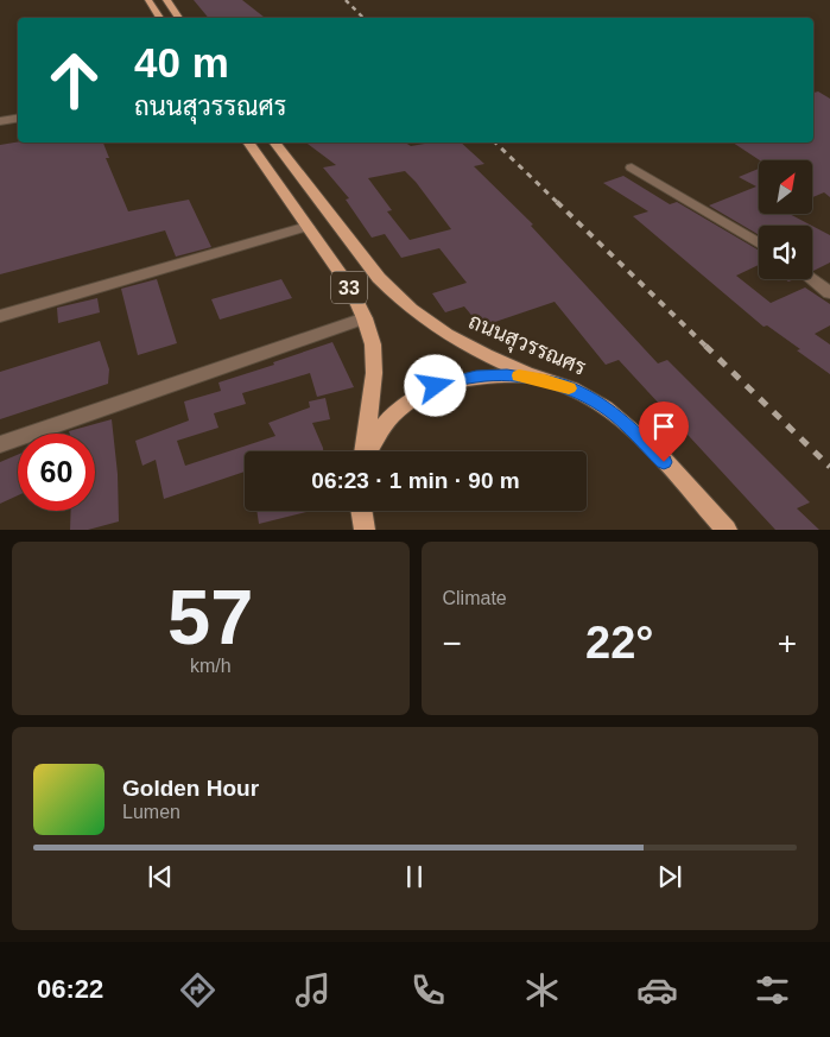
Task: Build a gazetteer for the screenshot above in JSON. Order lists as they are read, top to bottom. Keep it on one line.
{"streets":{"main road":["33","ถนนสุวรรณศร"]},"north":"top right","page":{"turn":["40 m","ถนนสุวรรณศร"],"limit":"60","trip":"06:23 · 1 min · 90 m","tile":[["57","km/h"],"Climate"],"heat":["−","22°","+"],"song":["Golden Hour","Lumen"],"tabs":"06:22"}}
